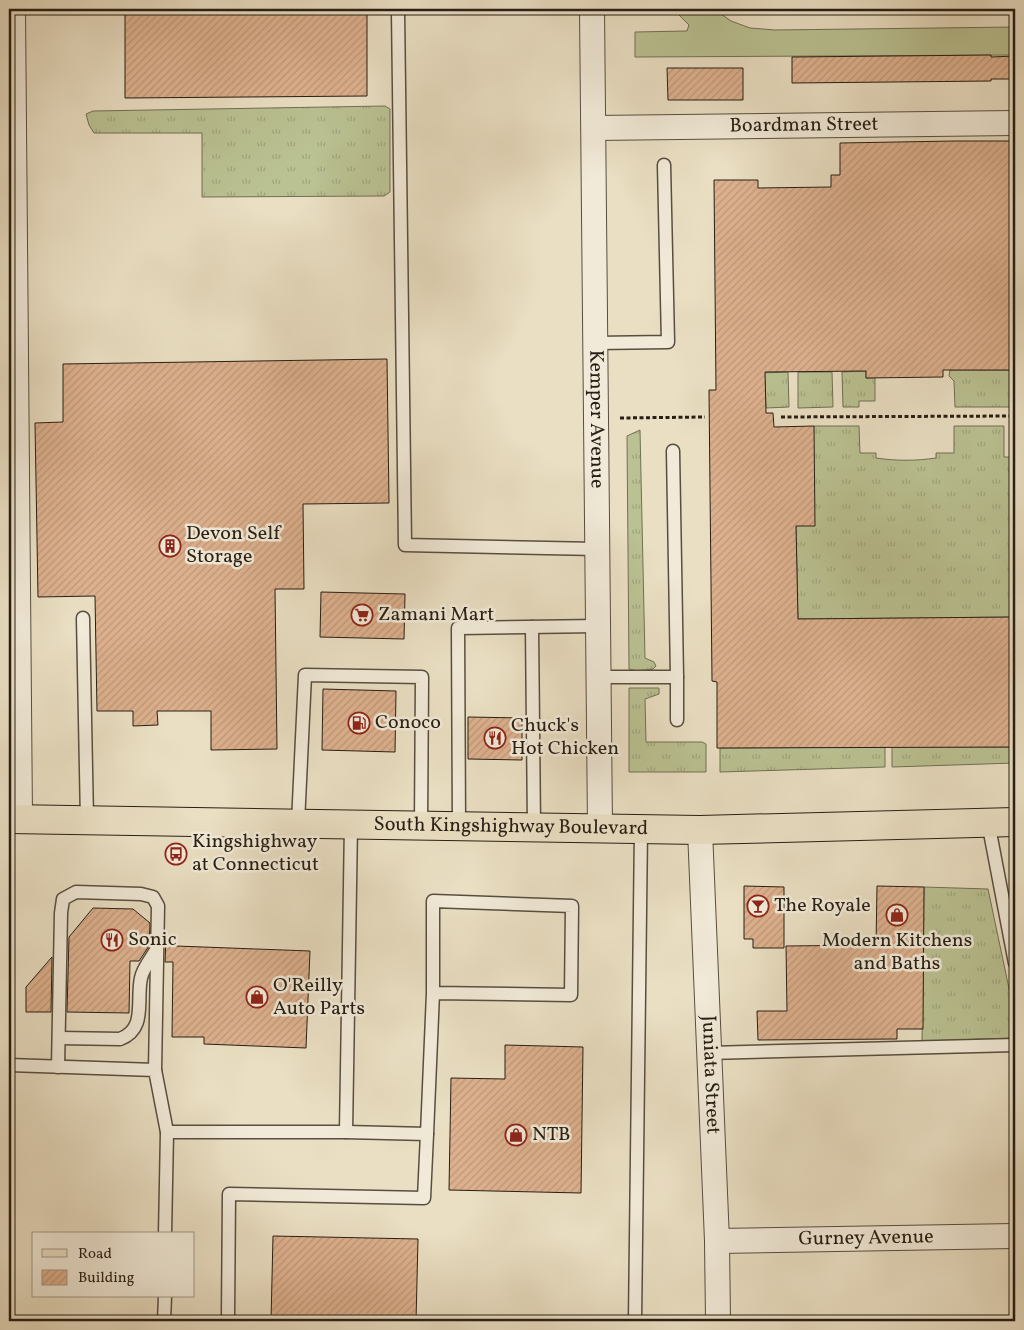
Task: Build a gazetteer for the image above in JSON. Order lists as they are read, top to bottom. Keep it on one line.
{"streets":{"main road":["South Kingshighway Boulevard"],"street":["Boardman Street","Kemper Avenue","Juniata Street","Gurney Avenue"]},"crossings":[["Boardman Street","Kemper Avenue"],["Kemper Avenue","South Kingshighway Boulevard"],["South Kingshighway Boulevard","Juniata Street"],["Juniata Street","Gurney Avenue"]],"places":{"building":["Devon Self Storage"],"supermarket":["Zamani Mart"],"fuel station":["Conoco"],"restaurant":["Chuck's Hot Chicken","Sonic"],"bus stop":["Kingshighway at Connecticut"],"bar":["The Royale"],"shop":["Modern Kitchens and Baths","O'Reilly Auto Parts","NTB"]},"legend":["Road","Building"]}
